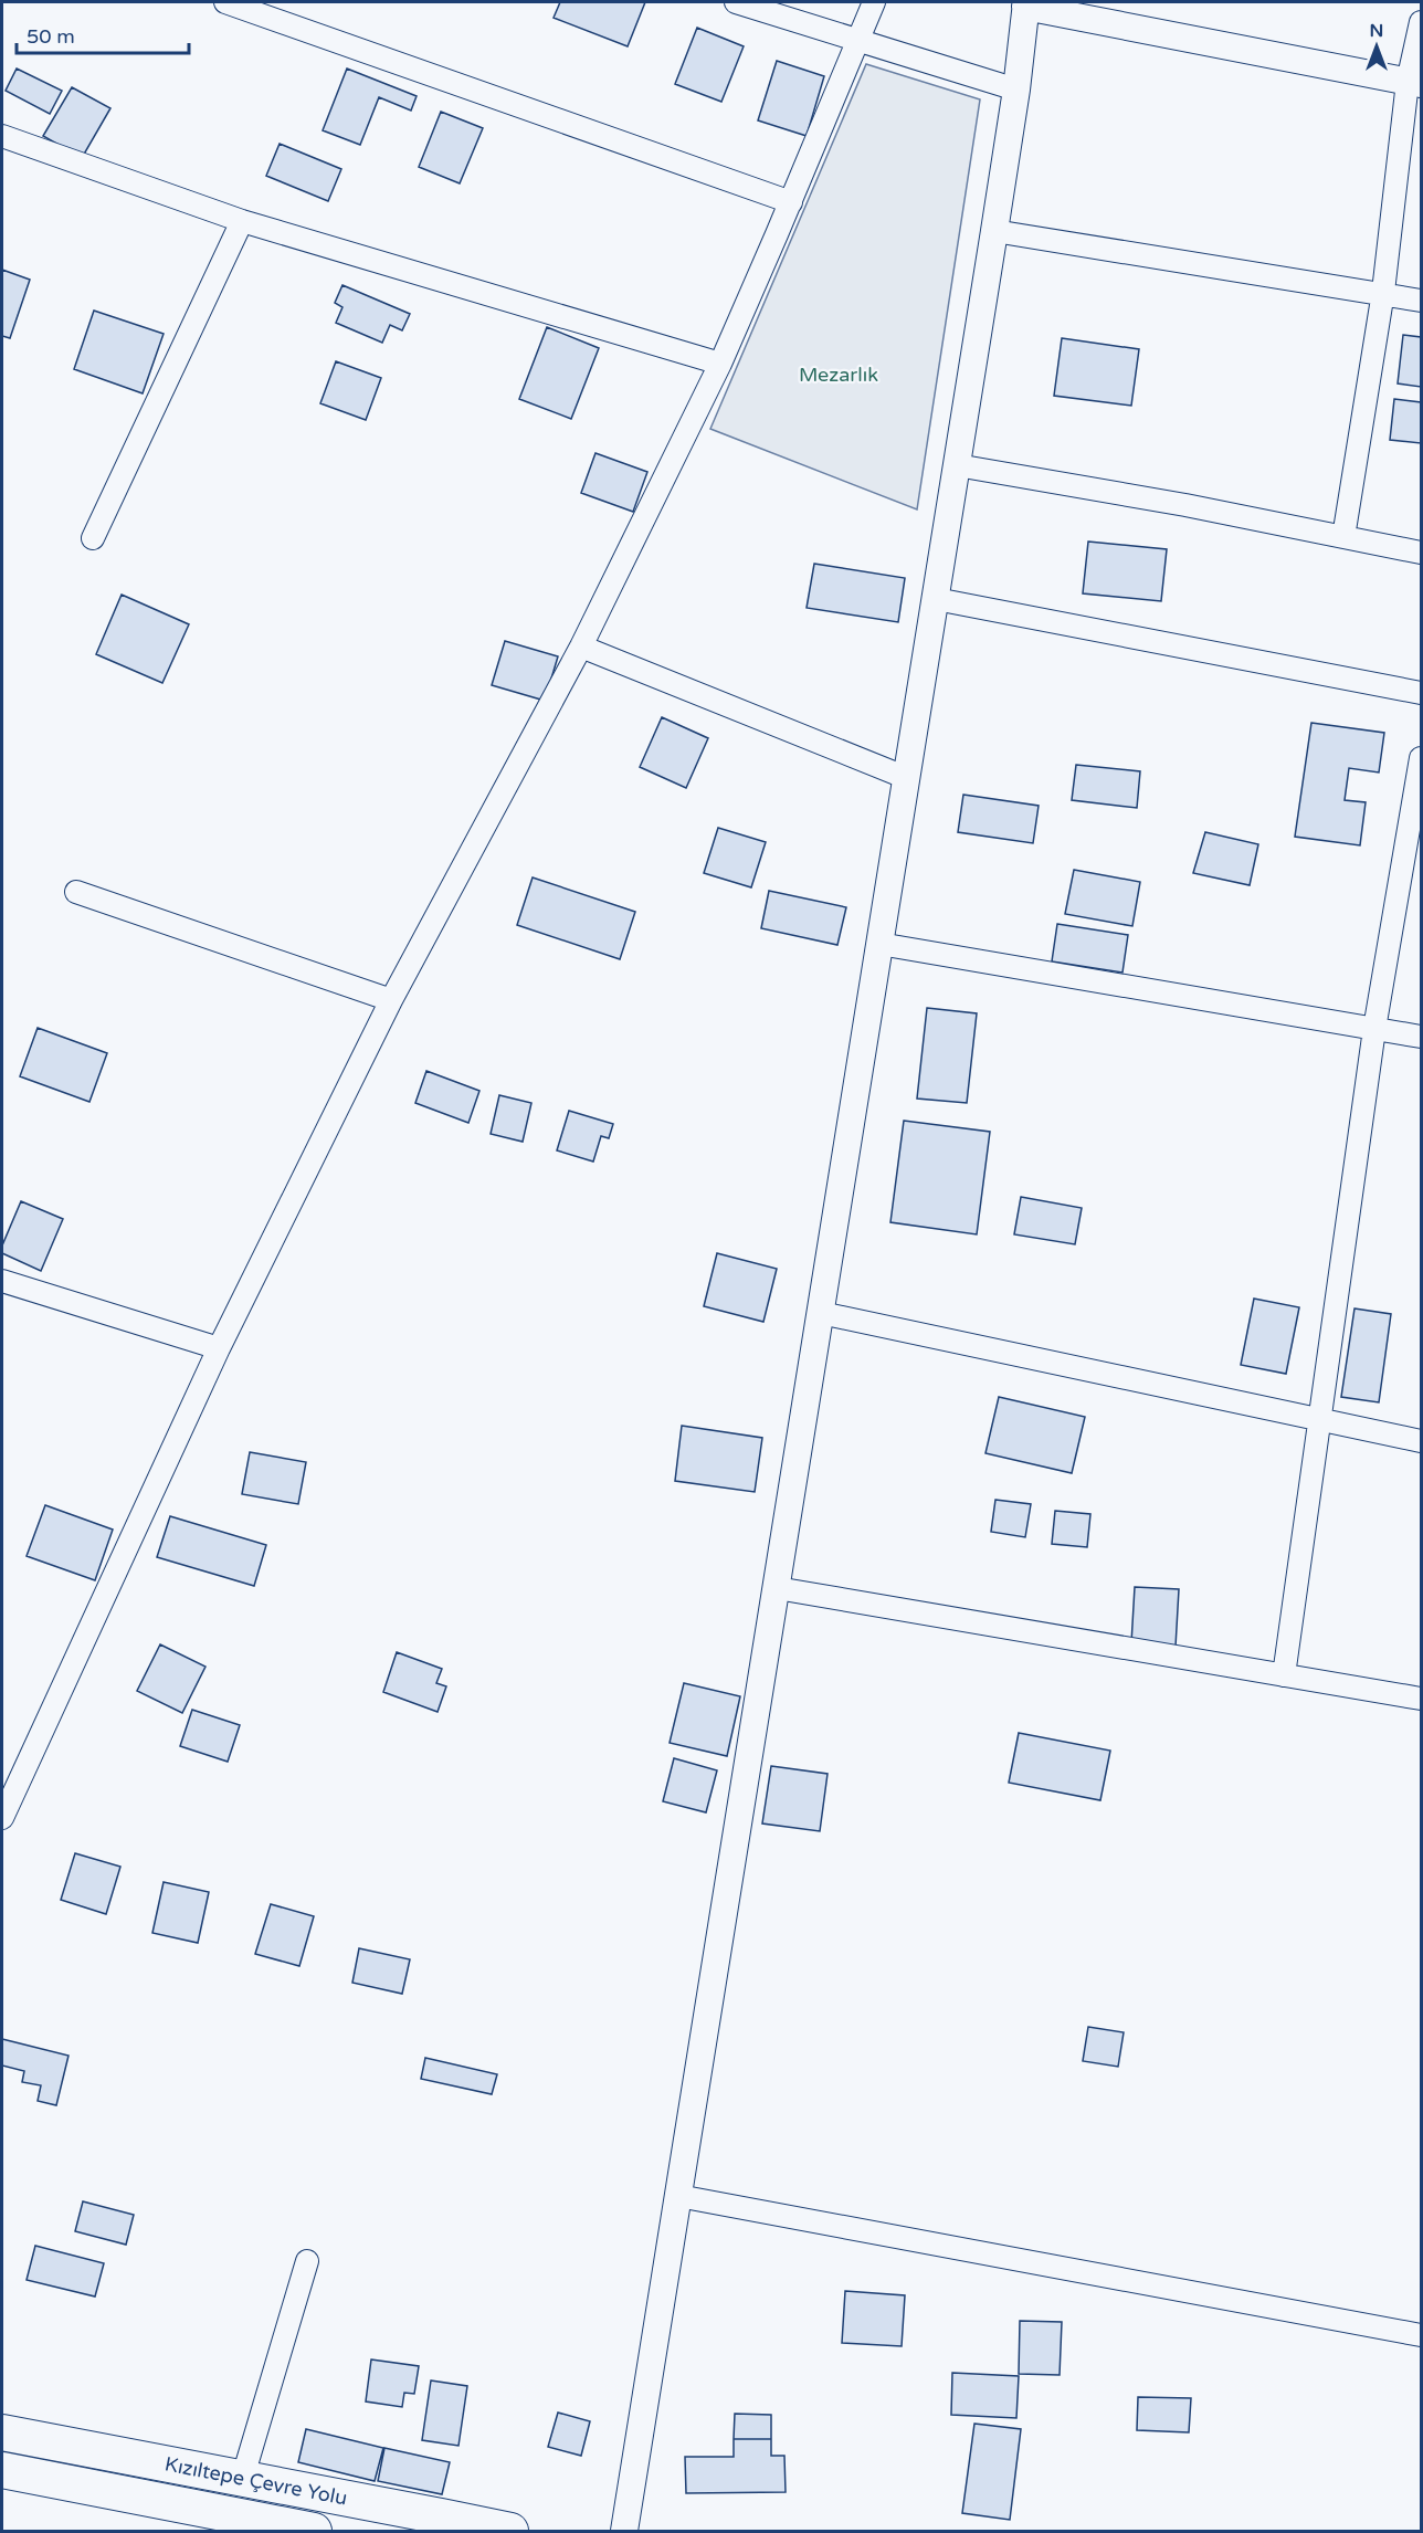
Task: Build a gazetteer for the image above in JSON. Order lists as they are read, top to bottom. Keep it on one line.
{"streets":{"highway":["Kızıltepe Çevre Yolu"]},"parks":["Mezarlık"],"scale_bar":"50 m","north":"top"}
